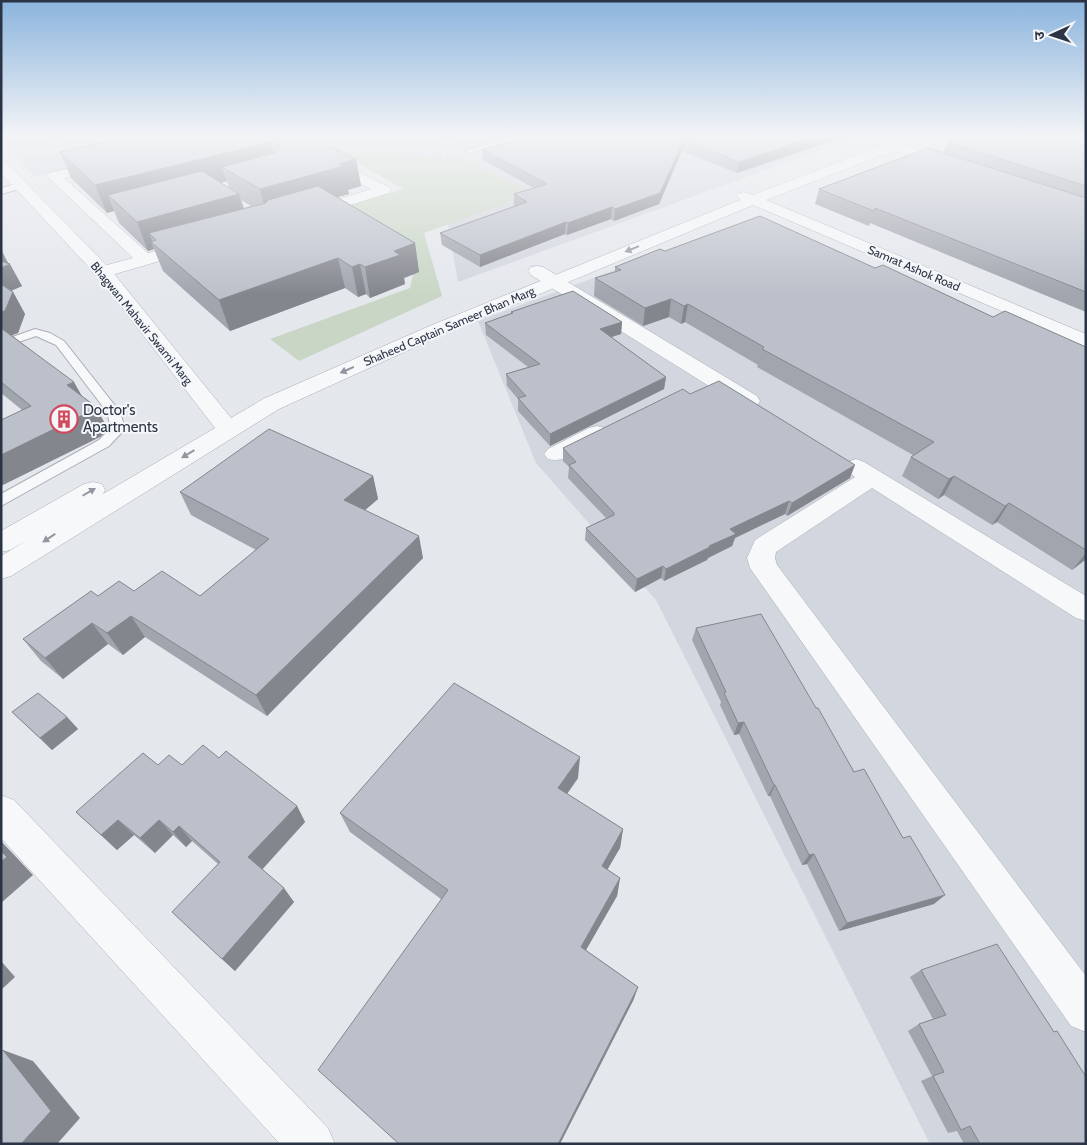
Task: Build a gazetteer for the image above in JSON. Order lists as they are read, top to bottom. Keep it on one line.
{"streets":{"street":["Samrat Ashok Road","Bhagwan Mahavir Swami Marg","Shaheed Captain Sameer Bhan Marg"]},"crossings":[["Samrat Ashok Road","Shaheed Captain Sameer Bhan Marg"],["Bhagwan Mahavir Swami Marg","Shaheed Captain Sameer Bhan Marg"]],"places":{"building":["Doctor's Apartments"]},"north":"left"}
